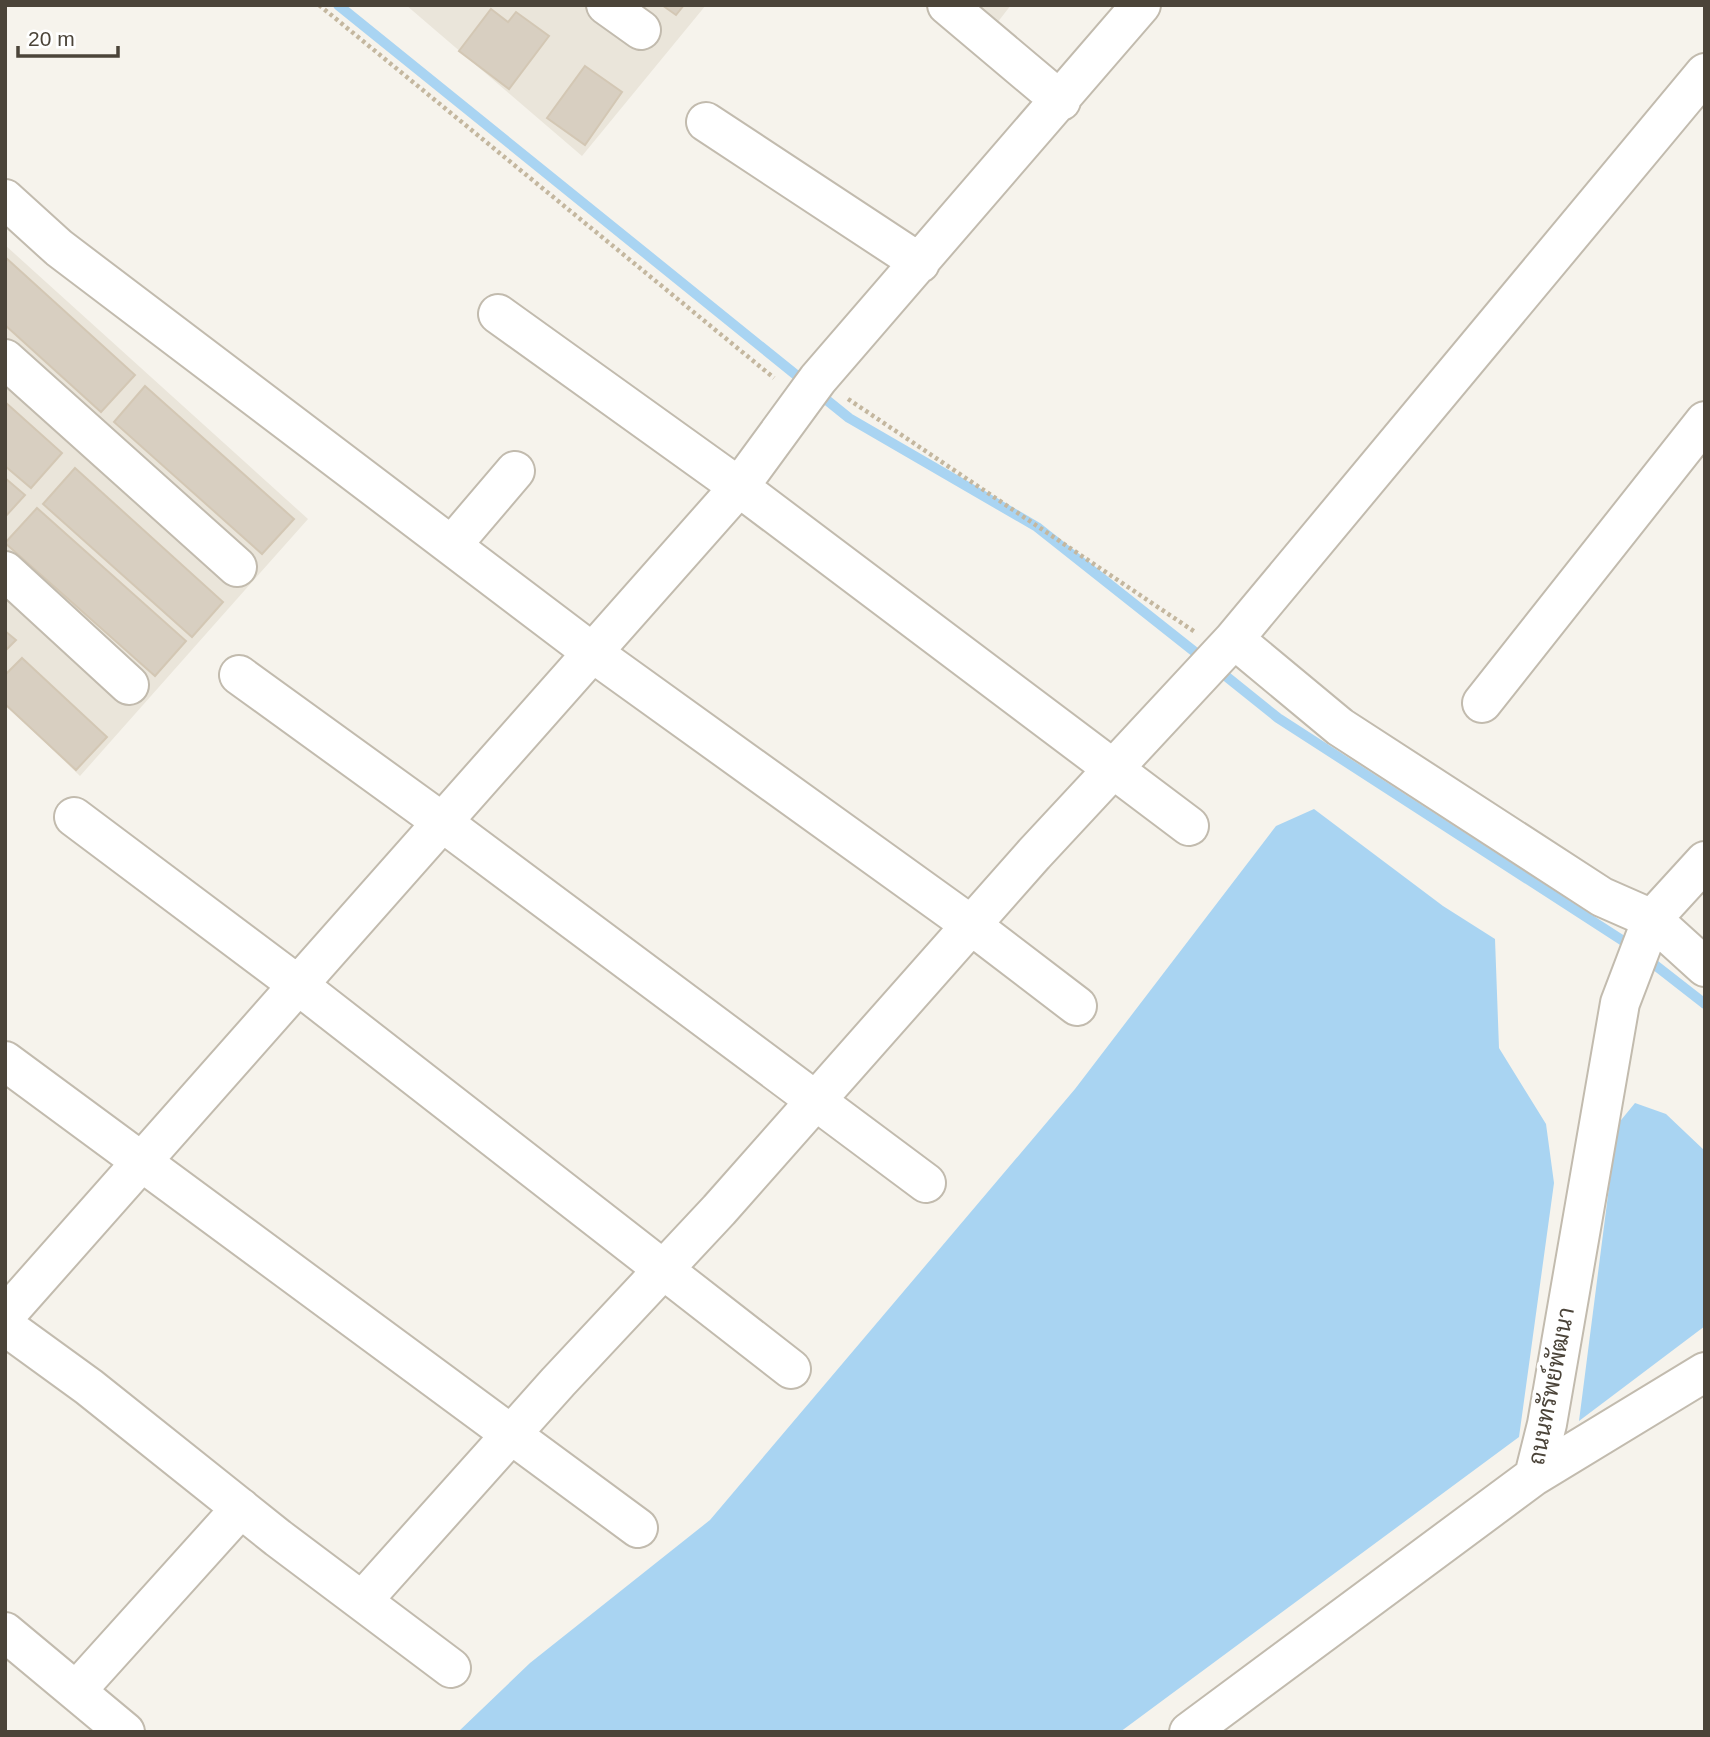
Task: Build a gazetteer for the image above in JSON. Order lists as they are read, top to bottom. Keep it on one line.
{"streets":{"street":["ถนนทรัพย์พัฒนา"]},"scale_bar":"20 m"}
